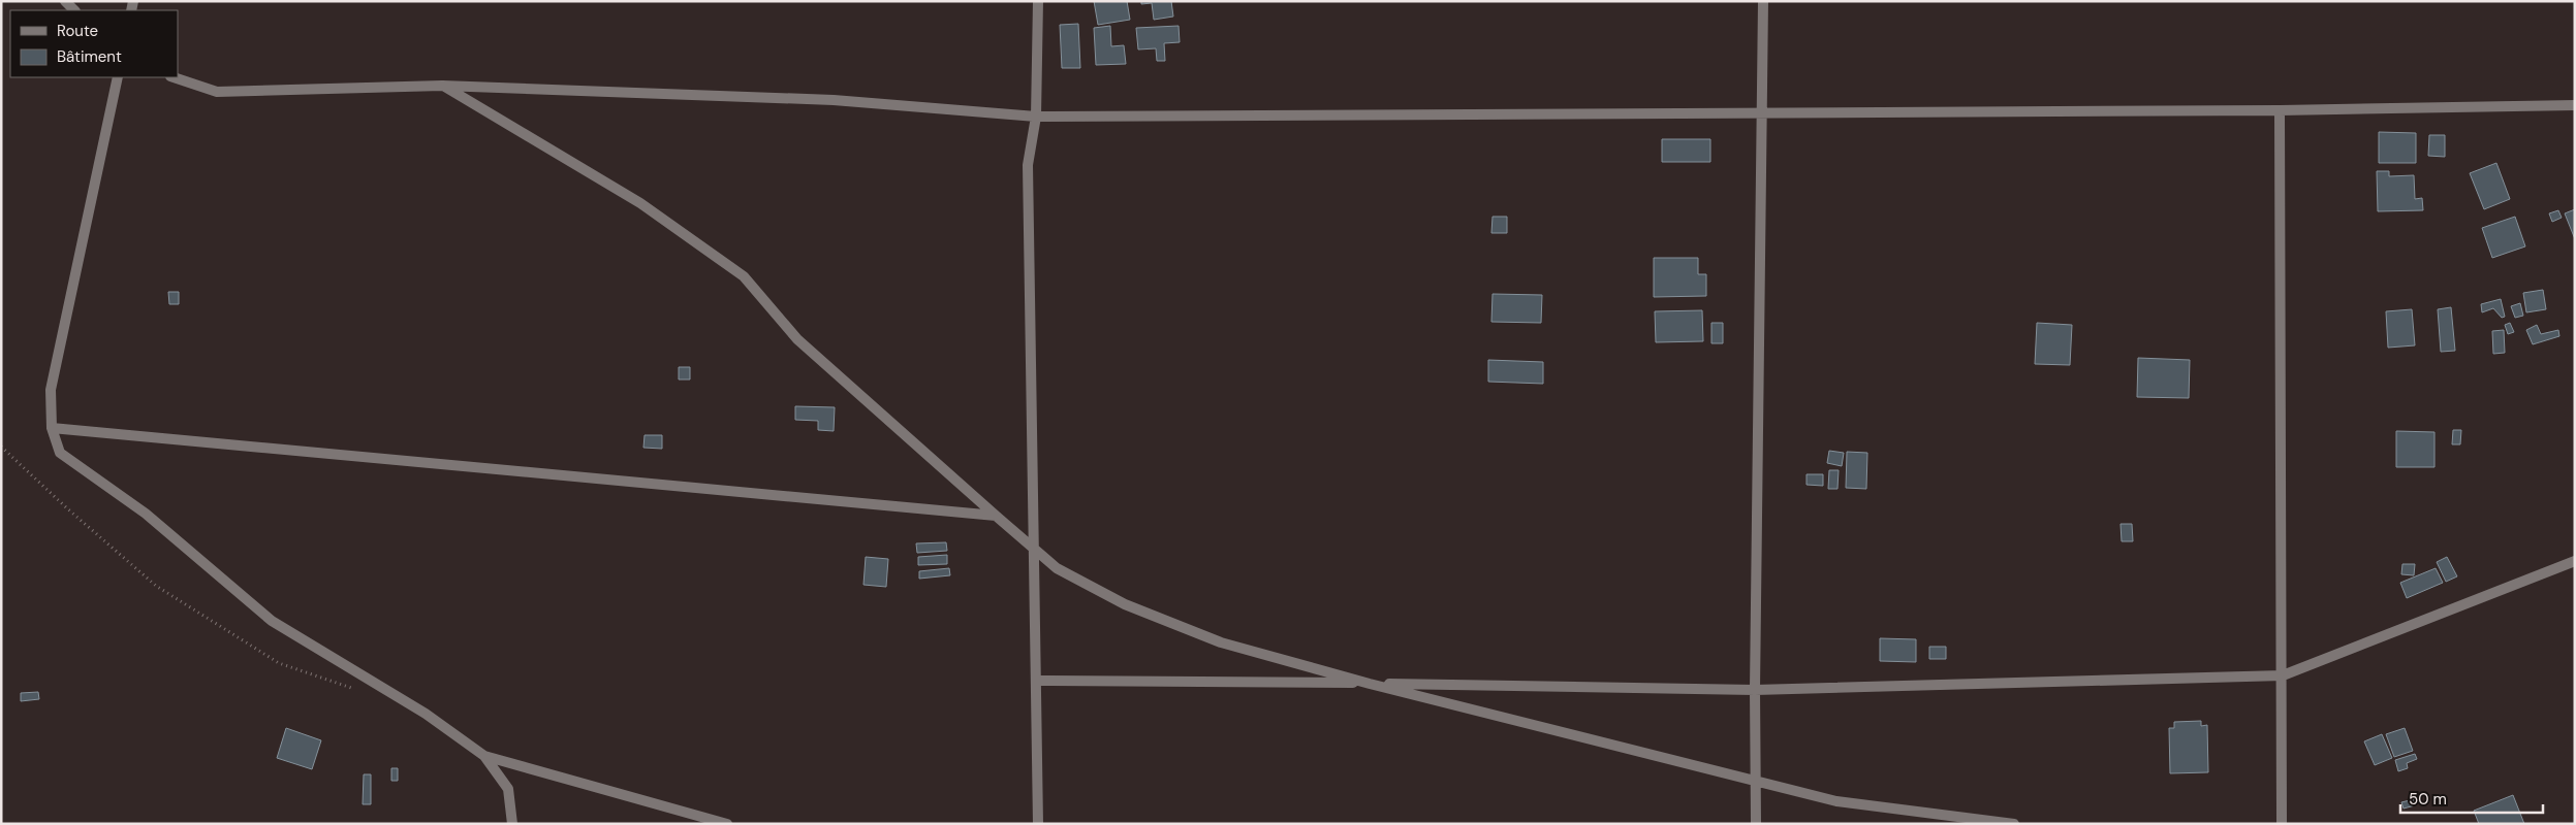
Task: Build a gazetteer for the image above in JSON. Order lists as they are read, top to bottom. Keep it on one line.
{"legend":["Route","Bâtiment"],"scale_bar":"50 m"}
